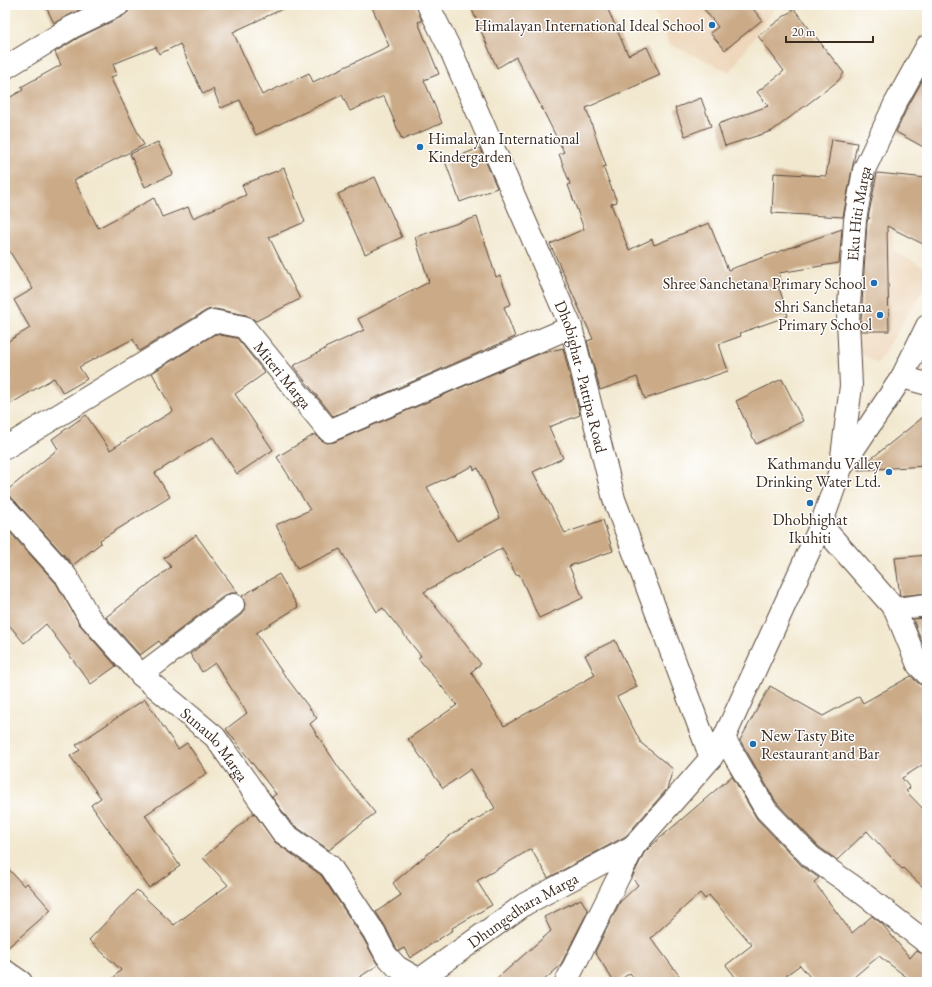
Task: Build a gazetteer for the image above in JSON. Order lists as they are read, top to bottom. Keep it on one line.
{"streets":{"street":["Eku Hiti Marga","Miteri Marga","Dhobighat - Pattipa Road","Sunaulo Marga","Dhungedhara Marga"]},"crossings":[["Miteri Marga","Dhobighat - Pattipa Road"],["Sunaulo Marga","Dhungedhara Marga"]],"places":["Himalayan International Ideal School","Himalayan International Kindergarden","Shree Sanchetana Primary School","Shri Sanchetana Primary School","Kathmandu Valley Drinking Water Ltd.","Dhobhighat Ikuhiti","New Tasty Bite Restaurant and Bar"],"scale_bar":"20 m"}
